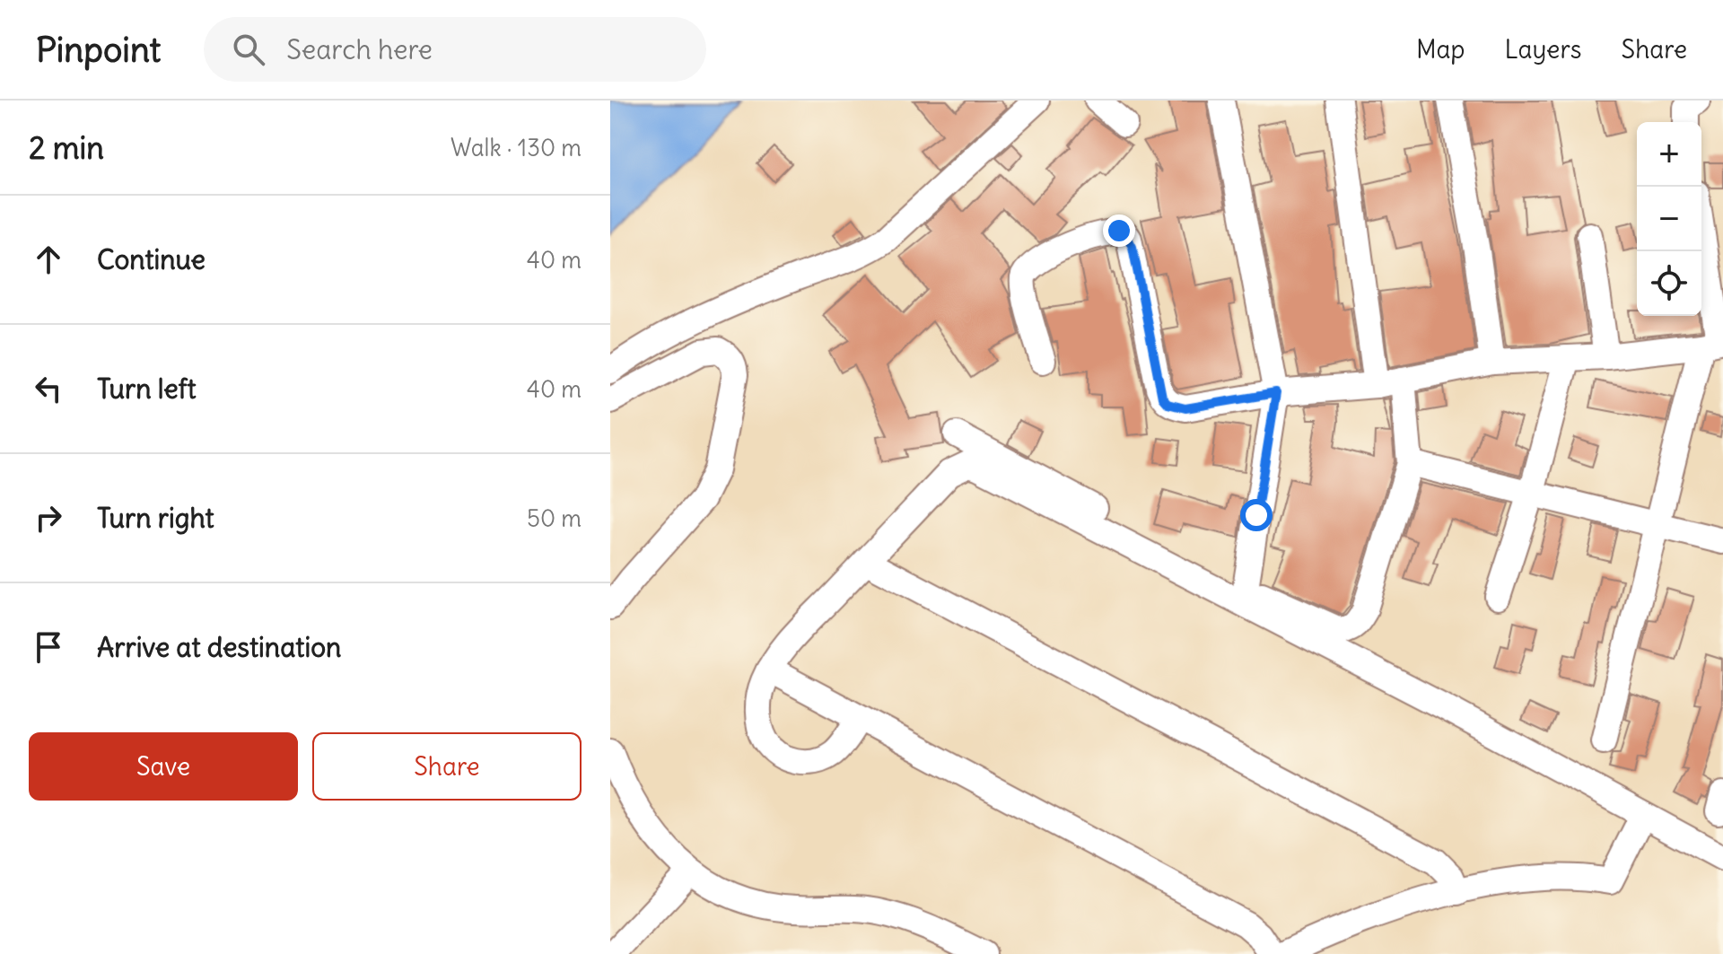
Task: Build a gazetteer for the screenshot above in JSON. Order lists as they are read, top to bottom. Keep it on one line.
{"page":{"header":"Pinpoint","search":"Search here","nav":["Map","Layers","Share"],"heading":["2 min","Walk · 130 m"],"map_buttons":["+","−"],"list":[["Continue","40 m"],["Turn left","40 m"],["Turn right","50 m"],"Arrive at destination"],"buttons":["Save","Share"]}}
